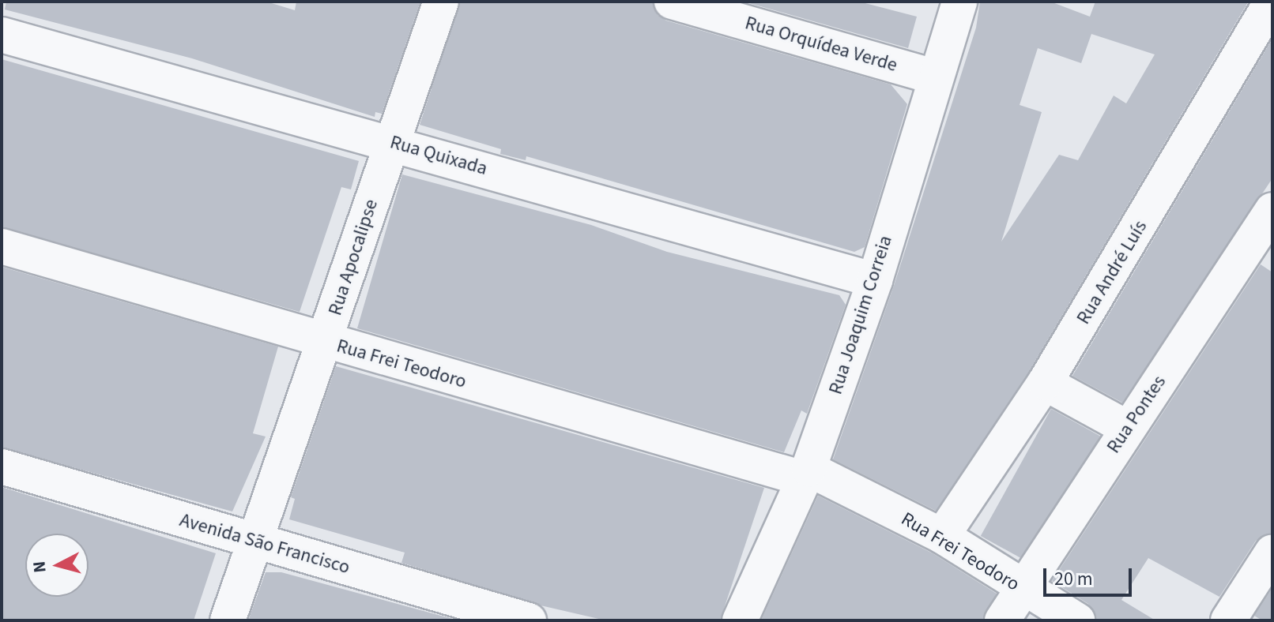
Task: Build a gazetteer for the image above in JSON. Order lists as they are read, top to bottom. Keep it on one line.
{"streets":{"street":["Rua Orquídea Verde","Rua Quixada","Rua Apocalipse","Rua André Luís","Rua Joaquim Correia","Rua Frei Teodoro","Rua Pontes","Avenida São Francisco"]},"crossings":[["Rua Orquídea Verde","Rua Joaquim Correia"],["Rua Quixada","Rua Apocalipse"],["Rua Quixada","Rua Joaquim Correia"],["Rua Apocalipse","Rua Frei Teodoro"],["Rua Apocalipse","Avenida São Francisco"],["Rua André Luís","Rua Frei Teodoro"],["Rua Joaquim Correia","Rua Frei Teodoro"],["Rua Frei Teodoro","Rua Pontes"]],"scale_bar":"20 m","north":"left"}
